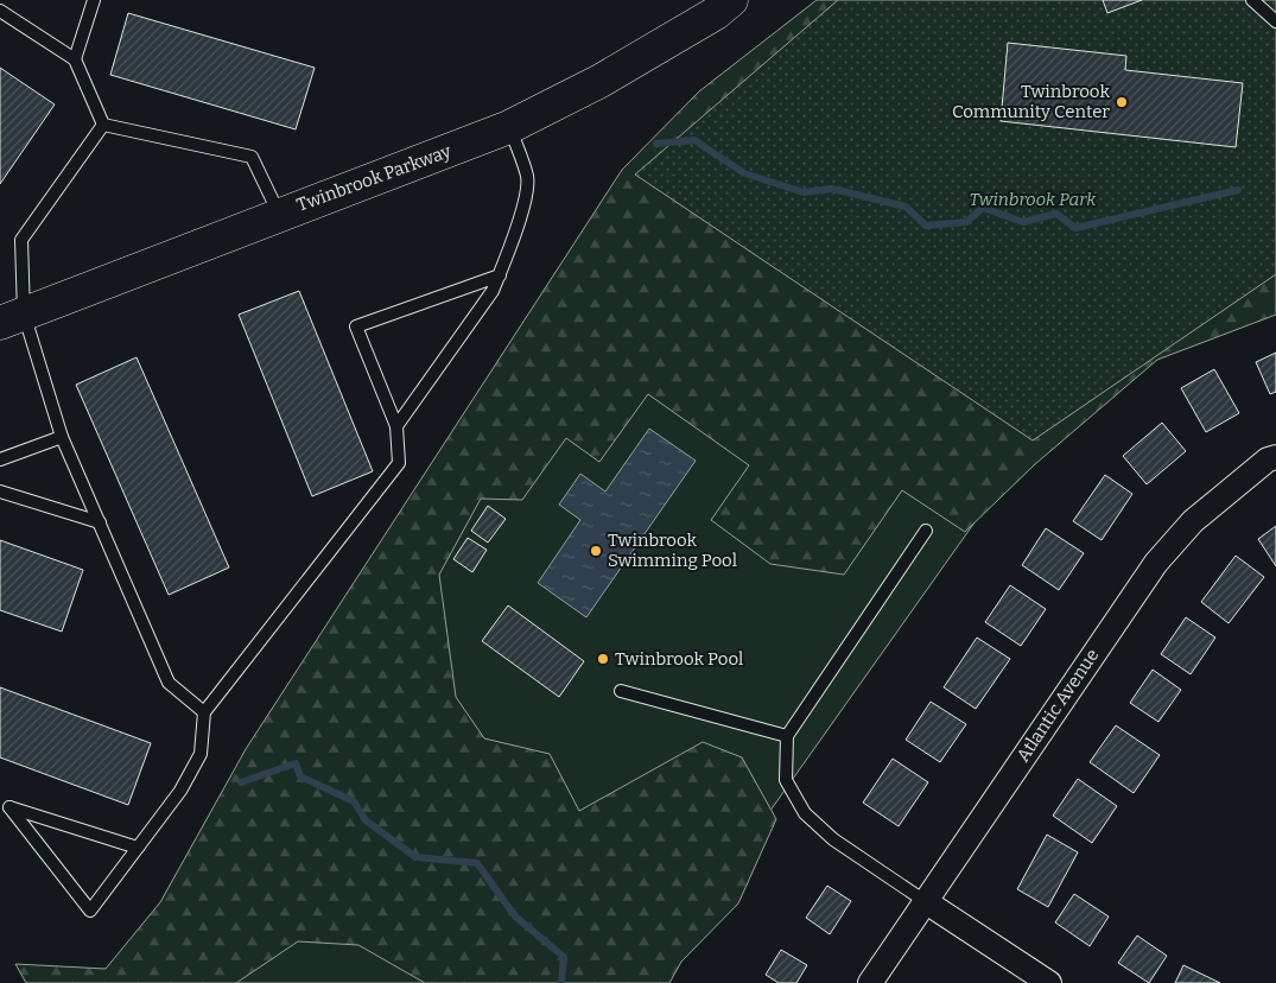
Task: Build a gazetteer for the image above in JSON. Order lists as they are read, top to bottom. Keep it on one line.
{"streets":{"main road":["Twinbrook Parkway"],"street":["Atlantic Avenue"]},"parks":["Twinbrook Park"],"places":["Twinbrook Community Center","Twinbrook Swimming Pool","Twinbrook Pool"]}
